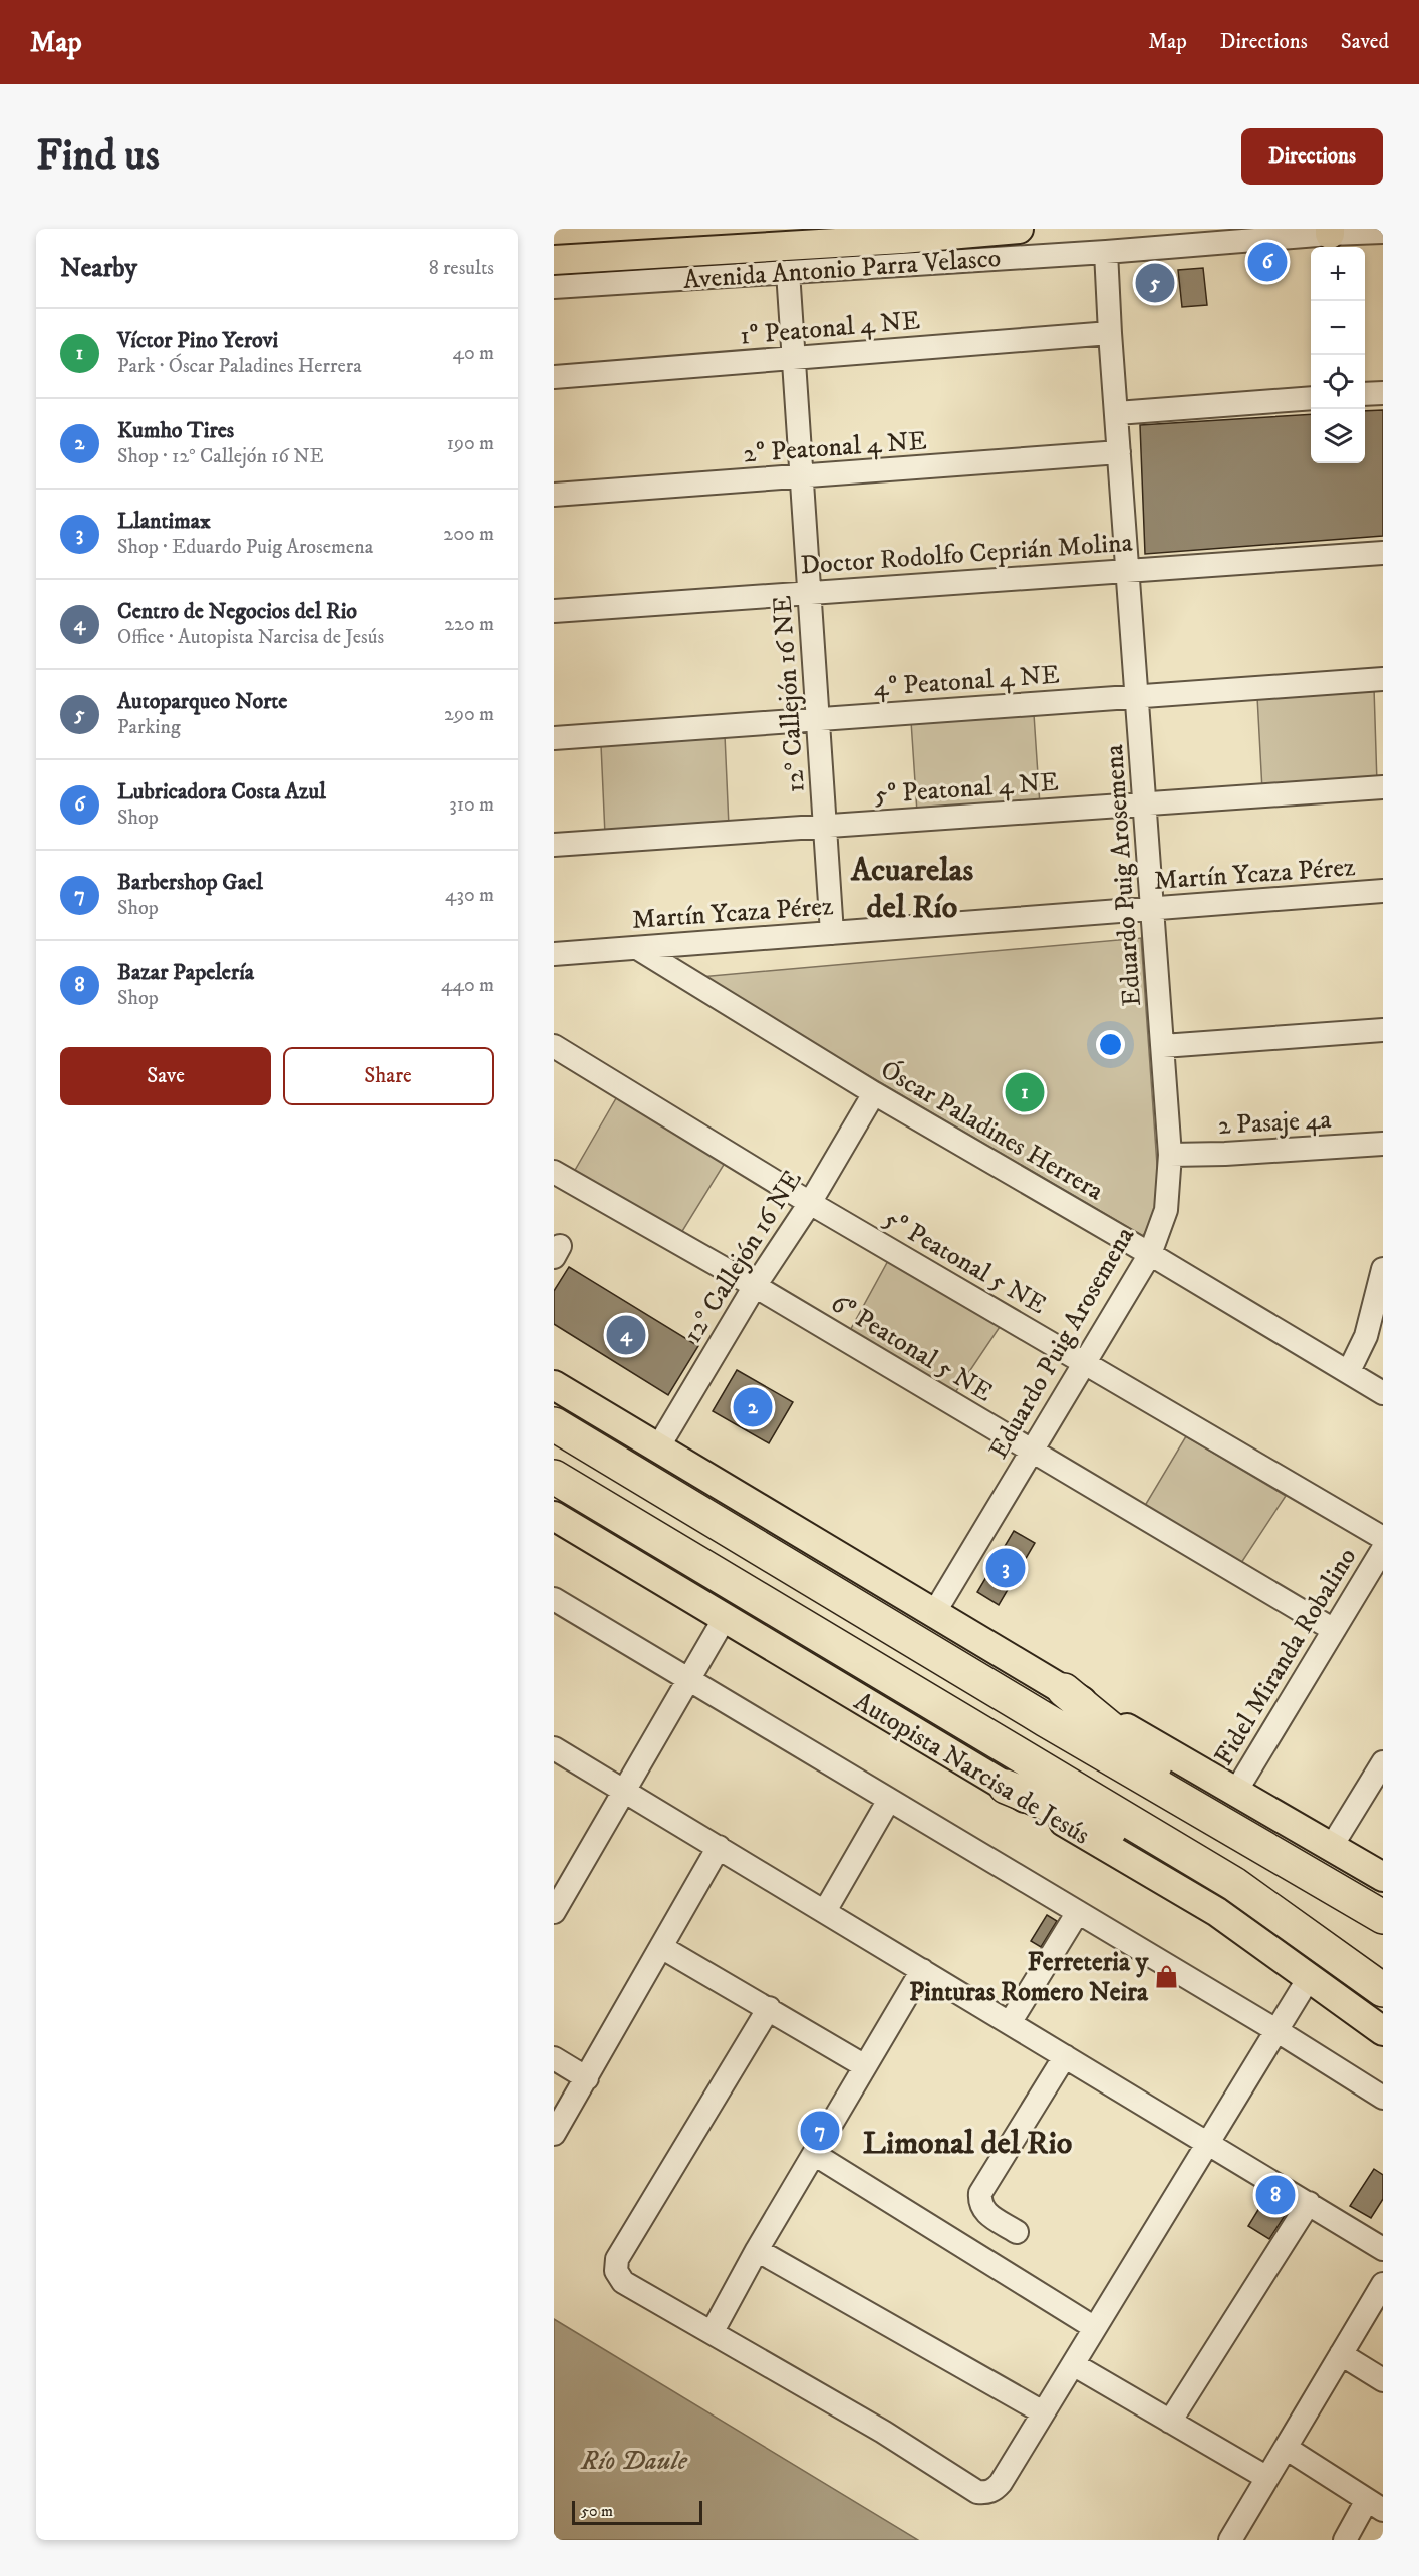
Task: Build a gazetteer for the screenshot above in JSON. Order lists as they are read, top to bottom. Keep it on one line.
{"streets":{"highway":["Autopista Narcisa de Jesús"],"main road":["Avenida Antonio Parra Velasco"],"street":["1º Peatonal 4 NE","2º Peatonal 4 NE","Doctor Rodolfo Ceprián Molina","4º Peatonal 4 NE","12° Callejón 16 NE","5º Peatonal 4 NE","Martín Ycaza Pérez","Eduardo Puig Arosemena","2 Pasaje 4a","Óscar Paladines Herrera","5º Peatonal 5 NE","6º Peatonal 5 NE","Fidel Miranda Robalino"]},"crossings":[["Avenida Antonio Parra Velasco","12° Callejón 16 NE"],["Avenida Antonio Parra Velasco","Eduardo Puig Arosemena"],["1º Peatonal 4 NE","12° Callejón 16 NE"],["1º Peatonal 4 NE","Eduardo Puig Arosemena"],["2º Peatonal 4 NE","12° Callejón 16 NE"],["2º Peatonal 4 NE","Eduardo Puig Arosemena"],["Doctor Rodolfo Ceprián Molina","12° Callejón 16 NE"],["Doctor Rodolfo Ceprián Molina","Eduardo Puig Arosemena"],["4º Peatonal 4 NE","12° Callejón 16 NE"],["4º Peatonal 4 NE","Eduardo Puig Arosemena"],["12° Callejón 16 NE","5º Peatonal 4 NE"],["12° Callejón 16 NE","Martín Ycaza Pérez"],["12° Callejón 16 NE","Óscar Paladines Herrera"],["12° Callejón 16 NE","5º Peatonal 5 NE"],["12° Callejón 16 NE","6º Peatonal 5 NE"],["5º Peatonal 4 NE","Eduardo Puig Arosemena"],["Martín Ycaza Pérez","Eduardo Puig Arosemena"],["Martín Ycaza Pérez","Óscar Paladines Herrera"],["Eduardo Puig Arosemena","2 Pasaje 4a"],["Eduardo Puig Arosemena","Óscar Paladines Herrera"],["Eduardo Puig Arosemena","5º Peatonal 5 NE"],["Eduardo Puig Arosemena","6º Peatonal 5 NE"],["6º Peatonal 5 NE","Fidel Miranda Robalino"]],"districts":["Acuarelas del Río","Limonal del Rio"],"water":["Río Daule"],"places":{"shop":["Ferreteria y Pinturas Romero Neira"]},"scale_bar":"50 m","page":{"header":"Map","nav":["Map","Directions","Saved"],"buttons":["Directions",["Save","Share"]],"title":"Find us","heading":["Nearby","8 results"],"pins":["6","5","1","4","2","3","7","8"],"map_buttons":["+","−"],"list":[{"mark":"1","name":"Víctor Pino Yerovi","note":"Park · Óscar Paladines Herrera","value":"40 m"},{"mark":"2","name":"Kumho Tires","note":"Shop · 12° Callejón 16 NE","value":"190 m"},{"mark":"3","name":"Llantimax","note":"Shop · Eduardo Puig Arosemena","value":"200 m"},{"mark":"4","name":"Centro de Negocios del Rio","note":"Office · Autopista Narcisa de Jesús","value":"220 m"},{"mark":"5","name":"Autoparqueo Norte","note":"Parking","value":"290 m"},{"mark":"6","name":"Lubricadora Costa Azul","note":"Shop","value":"310 m"},{"mark":"7","name":"Barbershop Gael","note":"Shop","value":"430 m"},{"mark":"8","name":"Bazar Papelería","note":"Shop","value":"440 m"}],"scale":"50 m"}}
